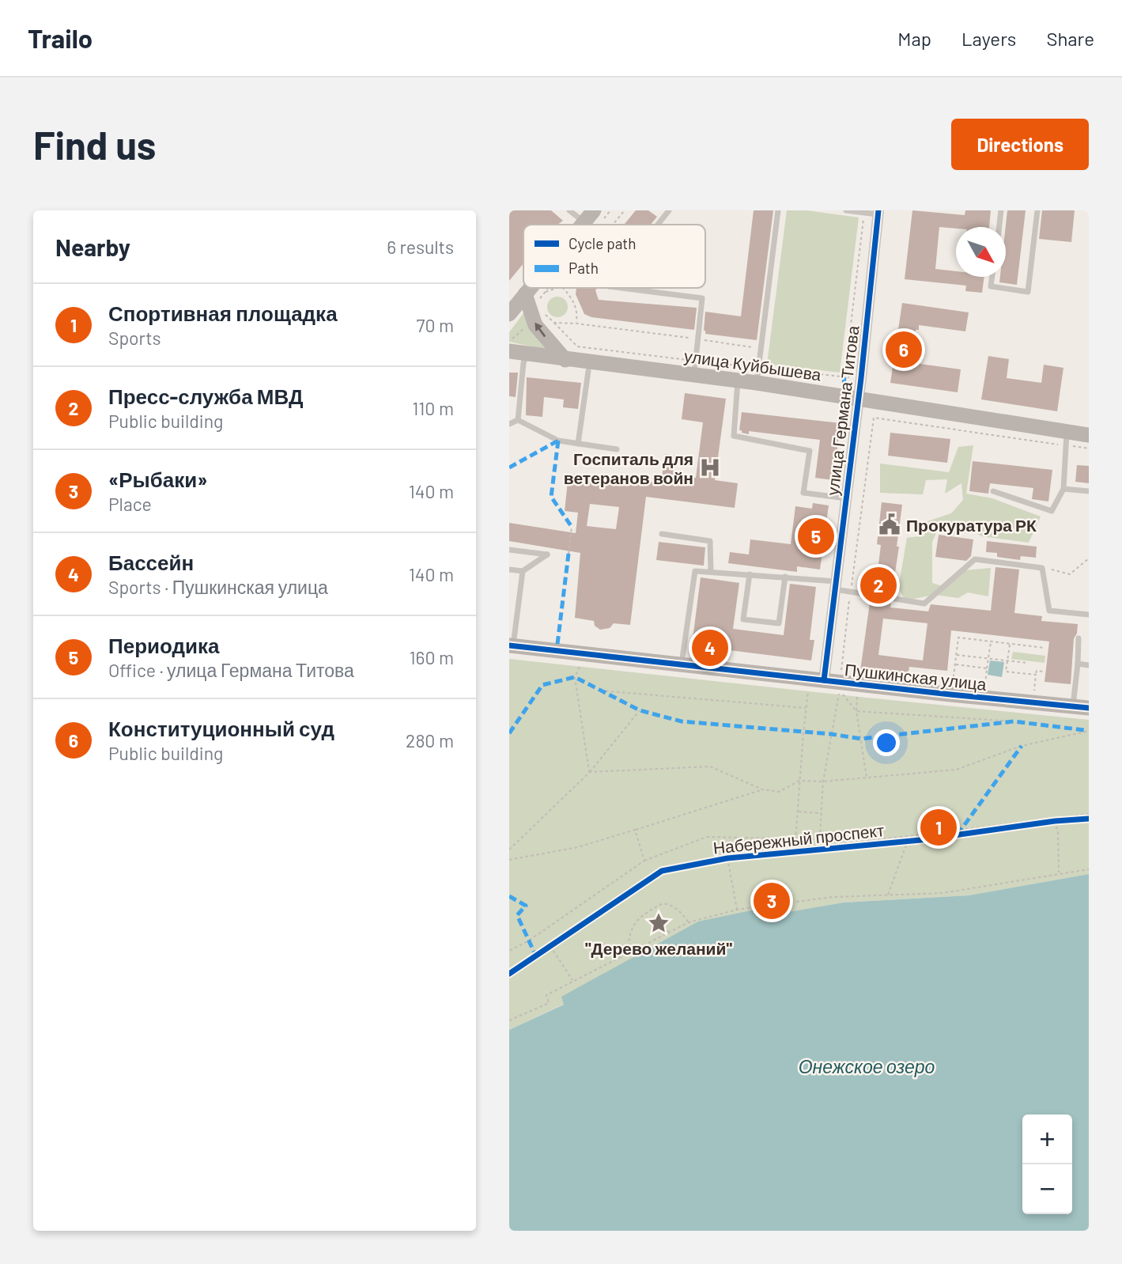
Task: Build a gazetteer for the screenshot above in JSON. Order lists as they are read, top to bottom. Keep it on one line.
{"streets":{"main road":["улица Куйбышева","Пушкинская улица"],"street":["улица Германа Титова"],"cycle path":["Набережный проспект"]},"crossings":[["улица Куйбышева","улица Германа Титова"],["улица Германа Титова","Пушкинская улица"]],"water":["Онежское озеро"],"places":{"hospital":["Госпиталь для ветеранов войн"],"public building":["Прокуратура РК"],"place":["\"Дерево желаний\""]},"legend":["Cycle path","Path"],"north":"bottom right","page":{"header":"Trailo","nav":["Map","Layers","Share"],"buttons":"Directions","title":"Find us","heading":["Nearby","6 results"],"list":[{"mark":"1","name":"Спортивная площадка","note":"Sports","value":"70 m"},{"mark":"2","name":"Пресс-служба МВД","note":"Public building","value":"110 m"},{"mark":"3","name":"«Рыбаки»","note":"Place","value":"140 m"},{"mark":"4","name":"Бассейн","note":"Sports · Пушкинская улица","value":"140 m"},{"mark":"5","name":"Периодика","note":"Office · улица Германа Титова","value":"160 m"},{"mark":"6","name":"Конституционный суд","note":"Public building","value":"280 m"}],"pins":["6","5","2","4","1","3"],"map_buttons":["+","−"]}}
